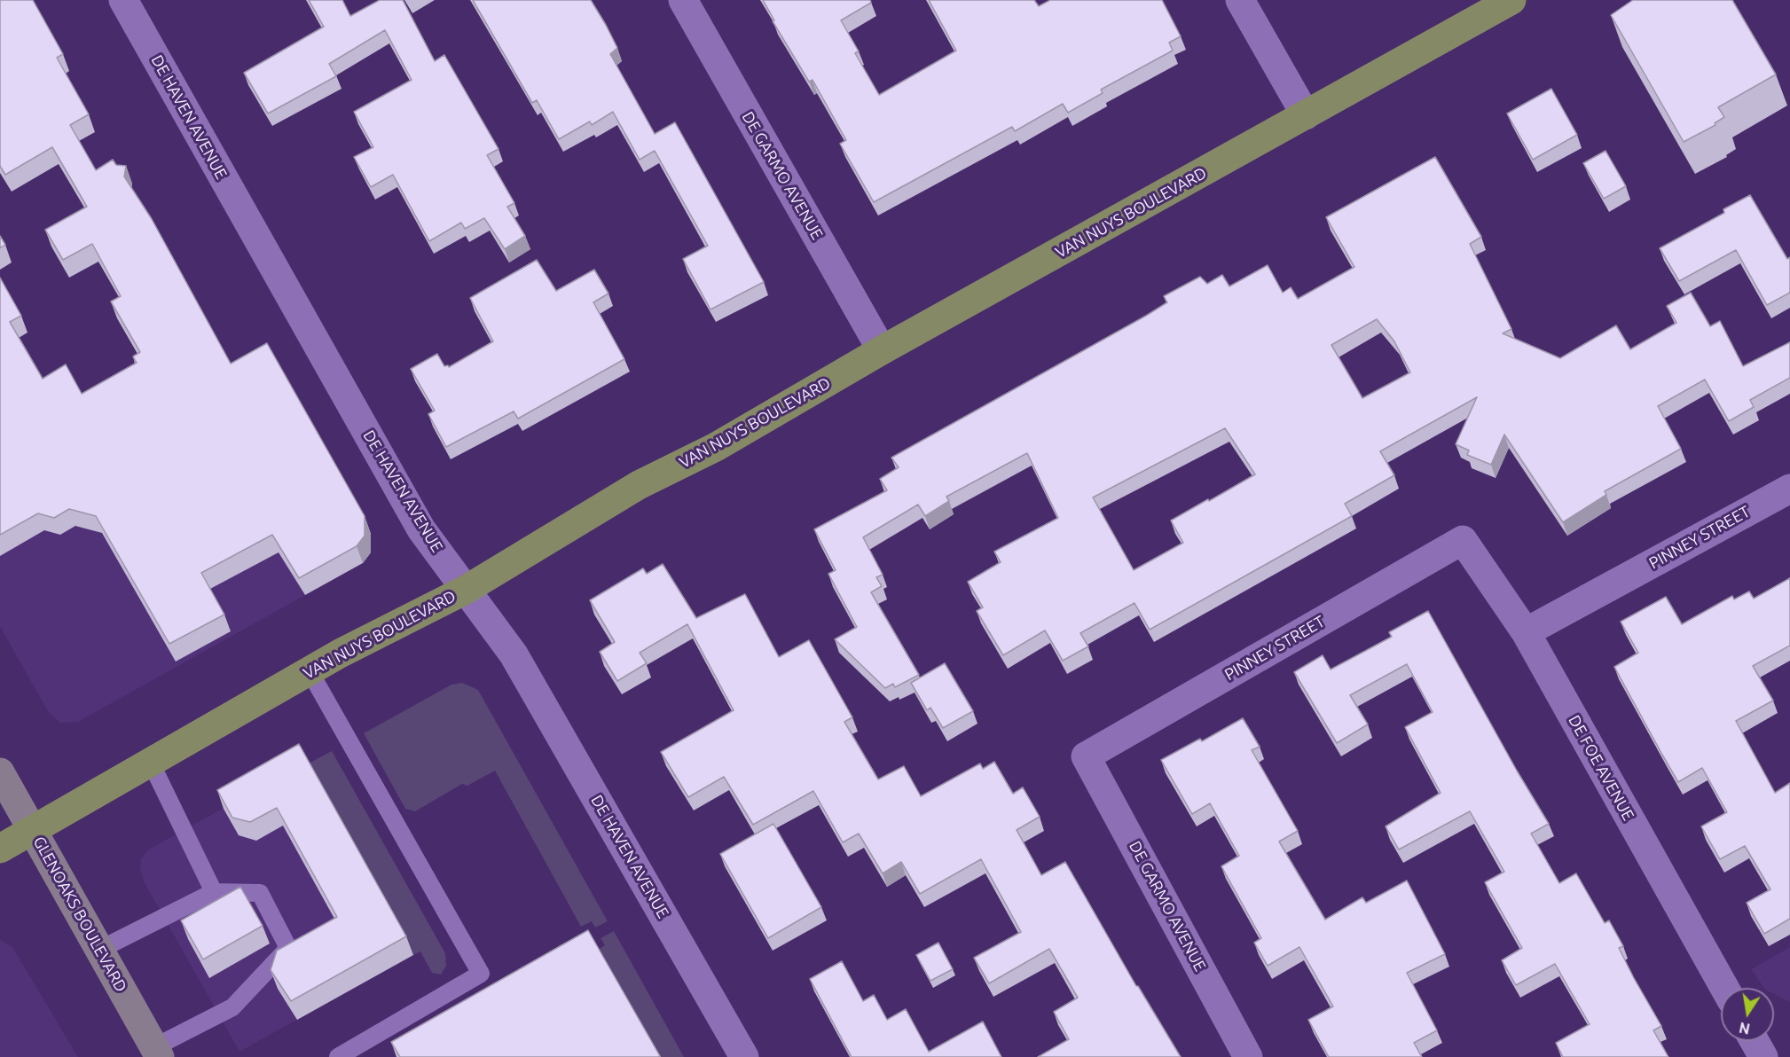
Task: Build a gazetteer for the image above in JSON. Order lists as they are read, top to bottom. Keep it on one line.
{"streets":{"main road":["VAN NUYS BOULEVARD","GLENOAKS BOULEVARD"],"street":["DE HAVEN AVENUE","DE GARMO AVENUE","PINNEY STREET","DE FOE AVENUE"]},"crossings":[["DE HAVEN AVENUE","VAN NUYS BOULEVARD"],["DE GARMO AVENUE","VAN NUYS BOULEVARD"],["DE GARMO AVENUE","PINNEY STREET"],["VAN NUYS BOULEVARD","GLENOAKS BOULEVARD"],["PINNEY STREET","DE FOE AVENUE"]],"north":"bottom"}
